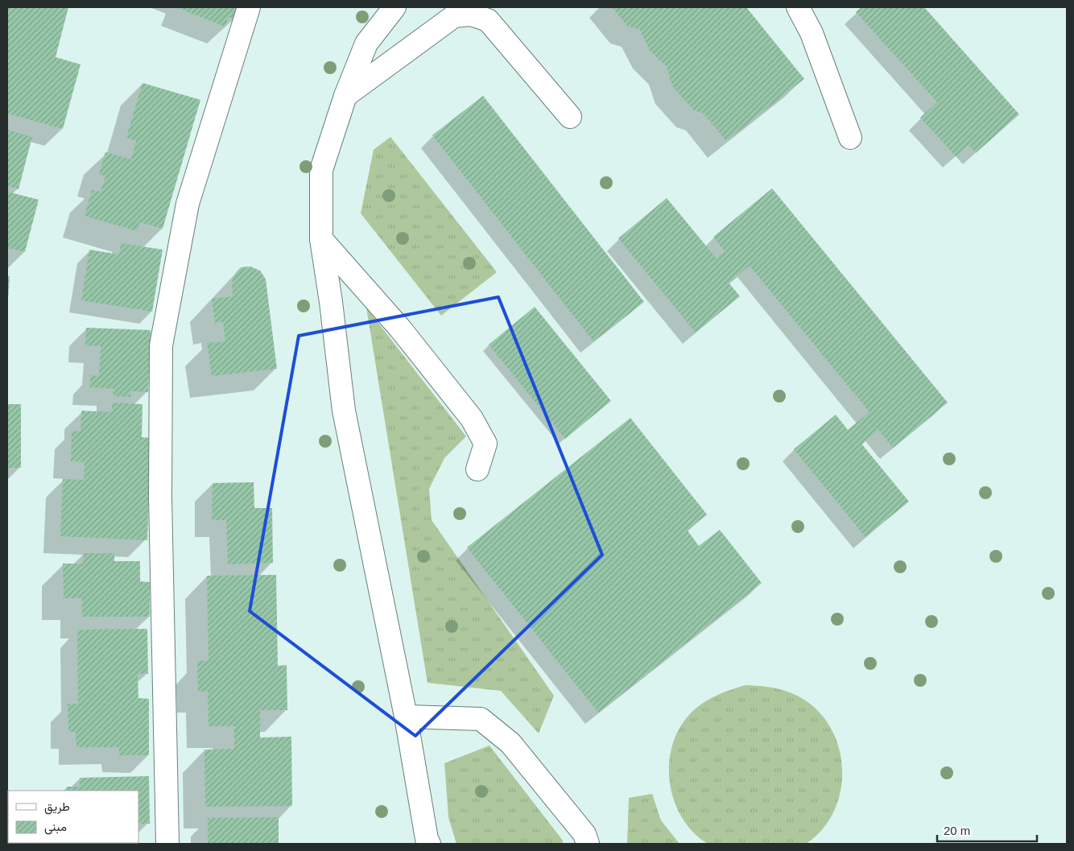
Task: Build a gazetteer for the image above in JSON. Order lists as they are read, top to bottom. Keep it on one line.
{"legend":["طريق","مبنى"],"scale_bar":"20 m"}
